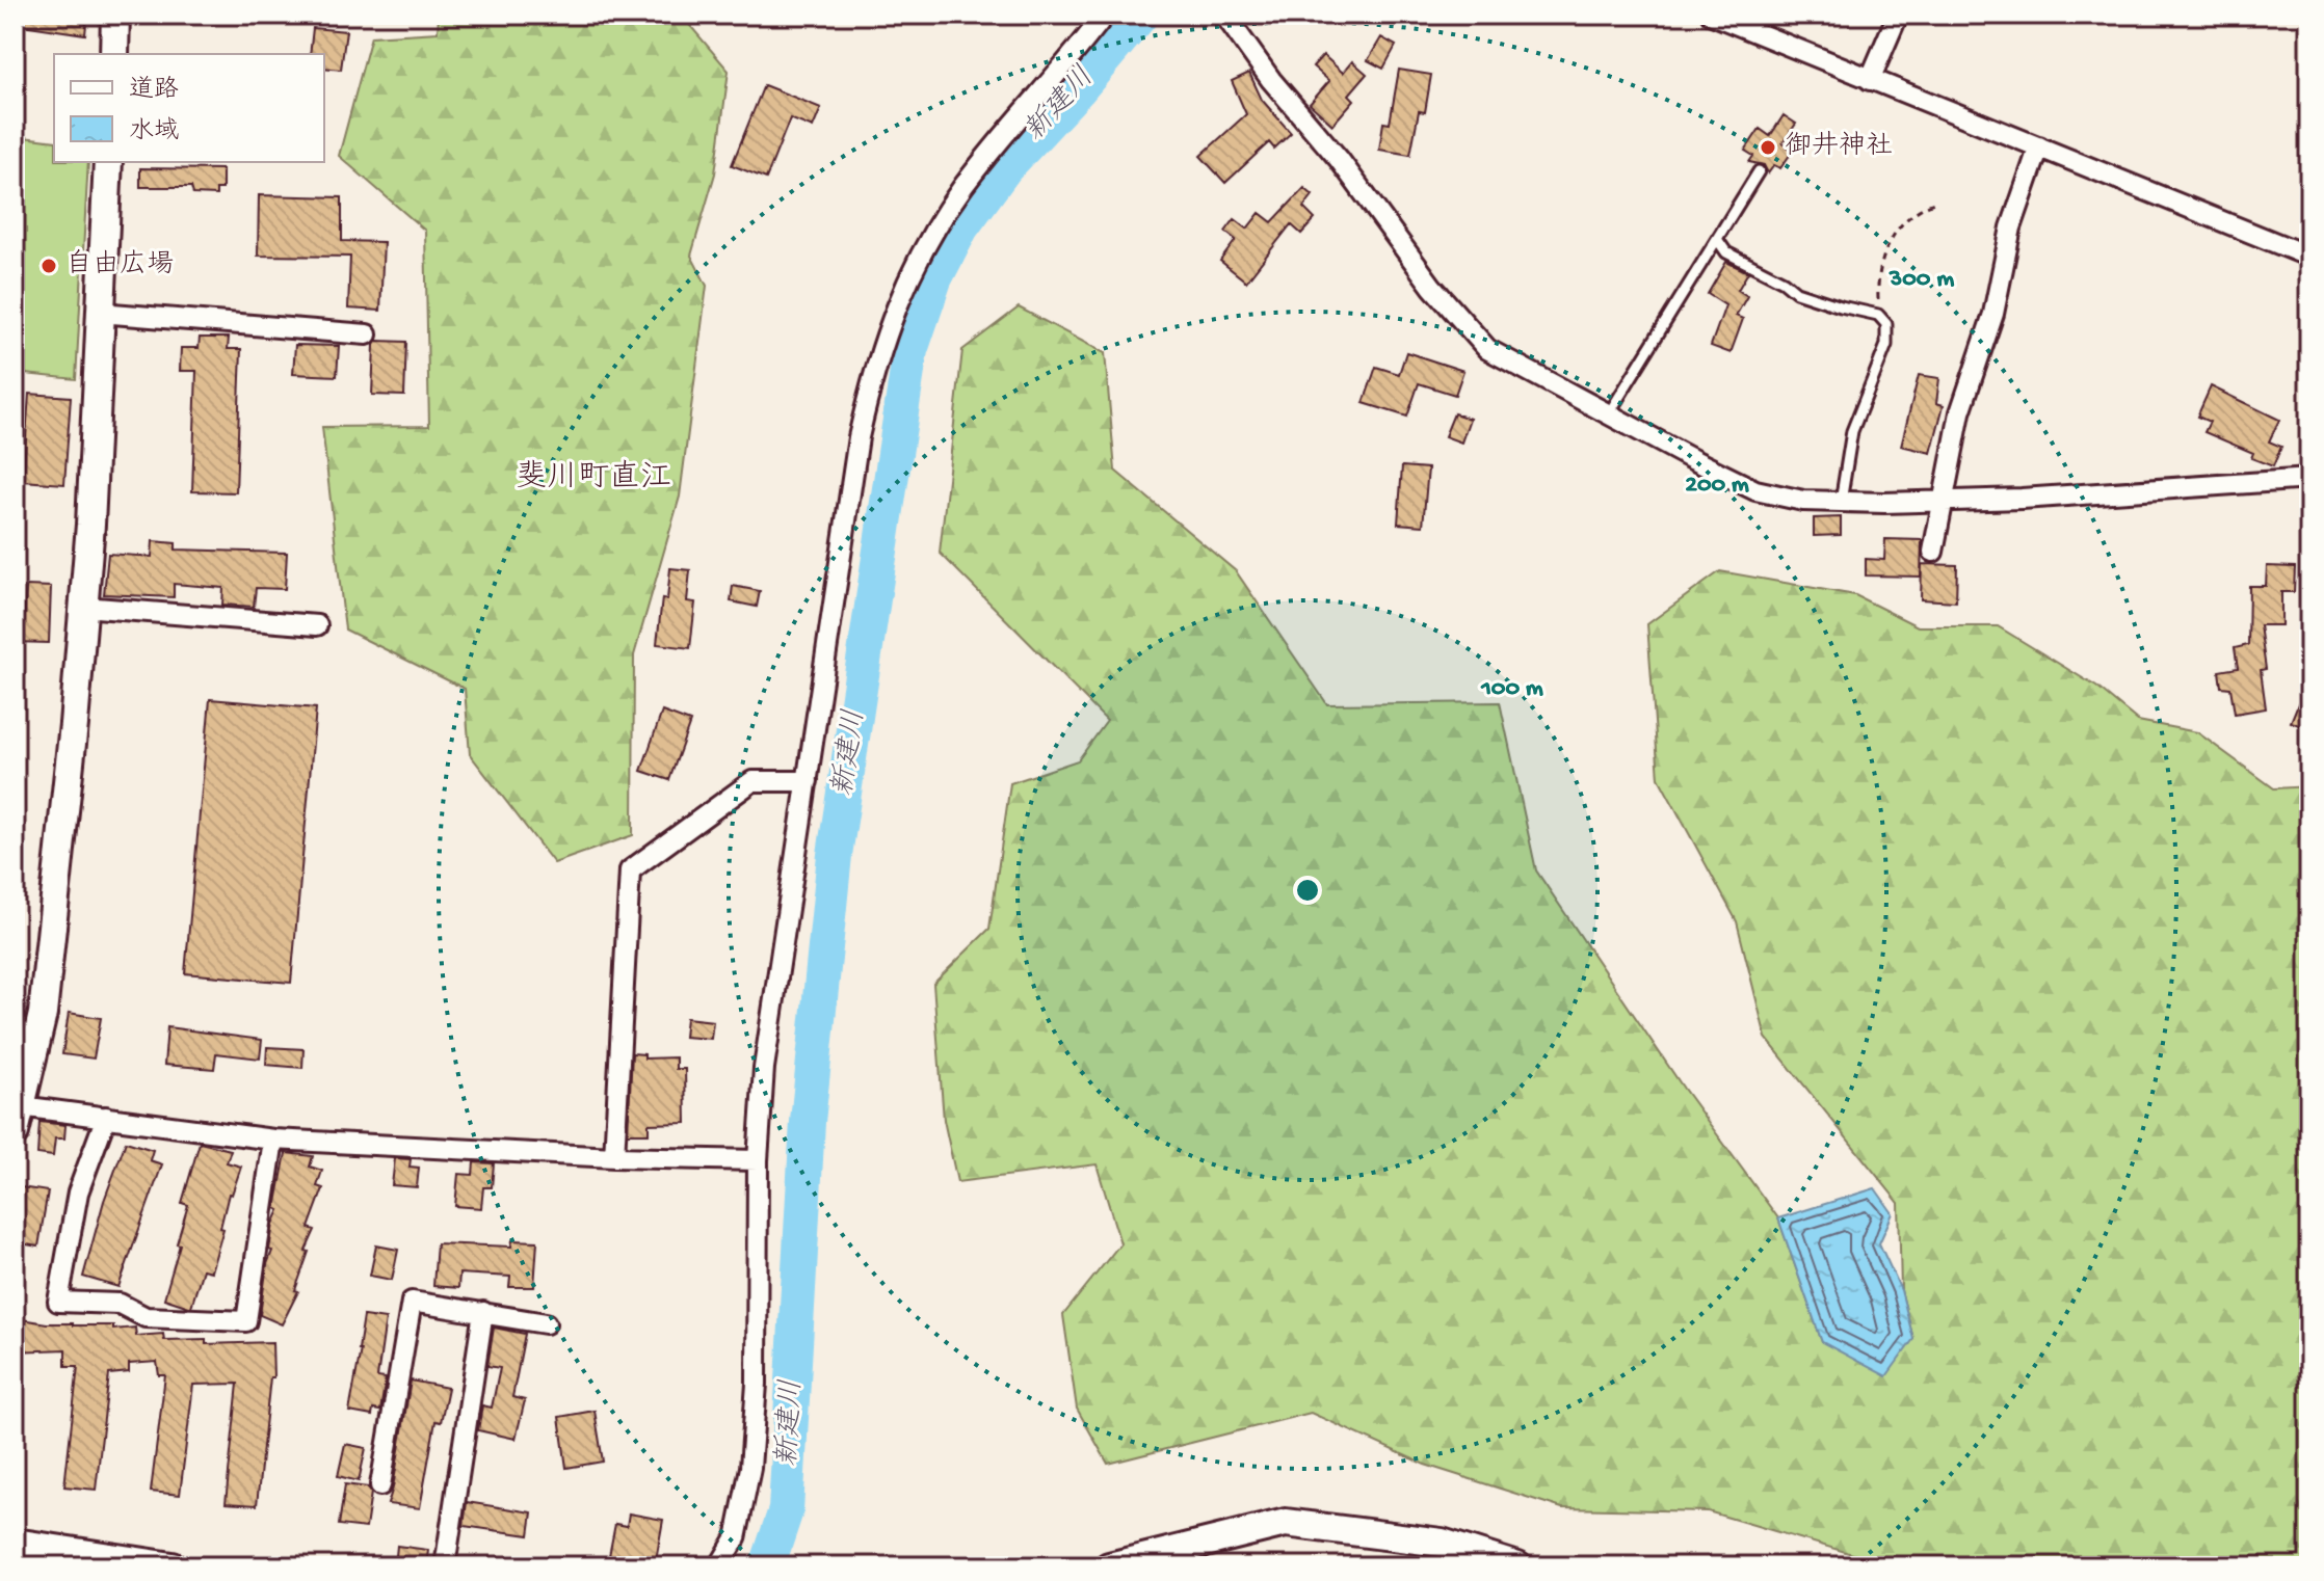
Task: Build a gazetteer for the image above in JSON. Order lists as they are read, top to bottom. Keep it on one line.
{"districts":["斐川町直江"],"water":["新建川"],"places":["御井神社","自由広場"],"legend":["道路","水域"],"rings":["300 m","200 m","100 m"]}
